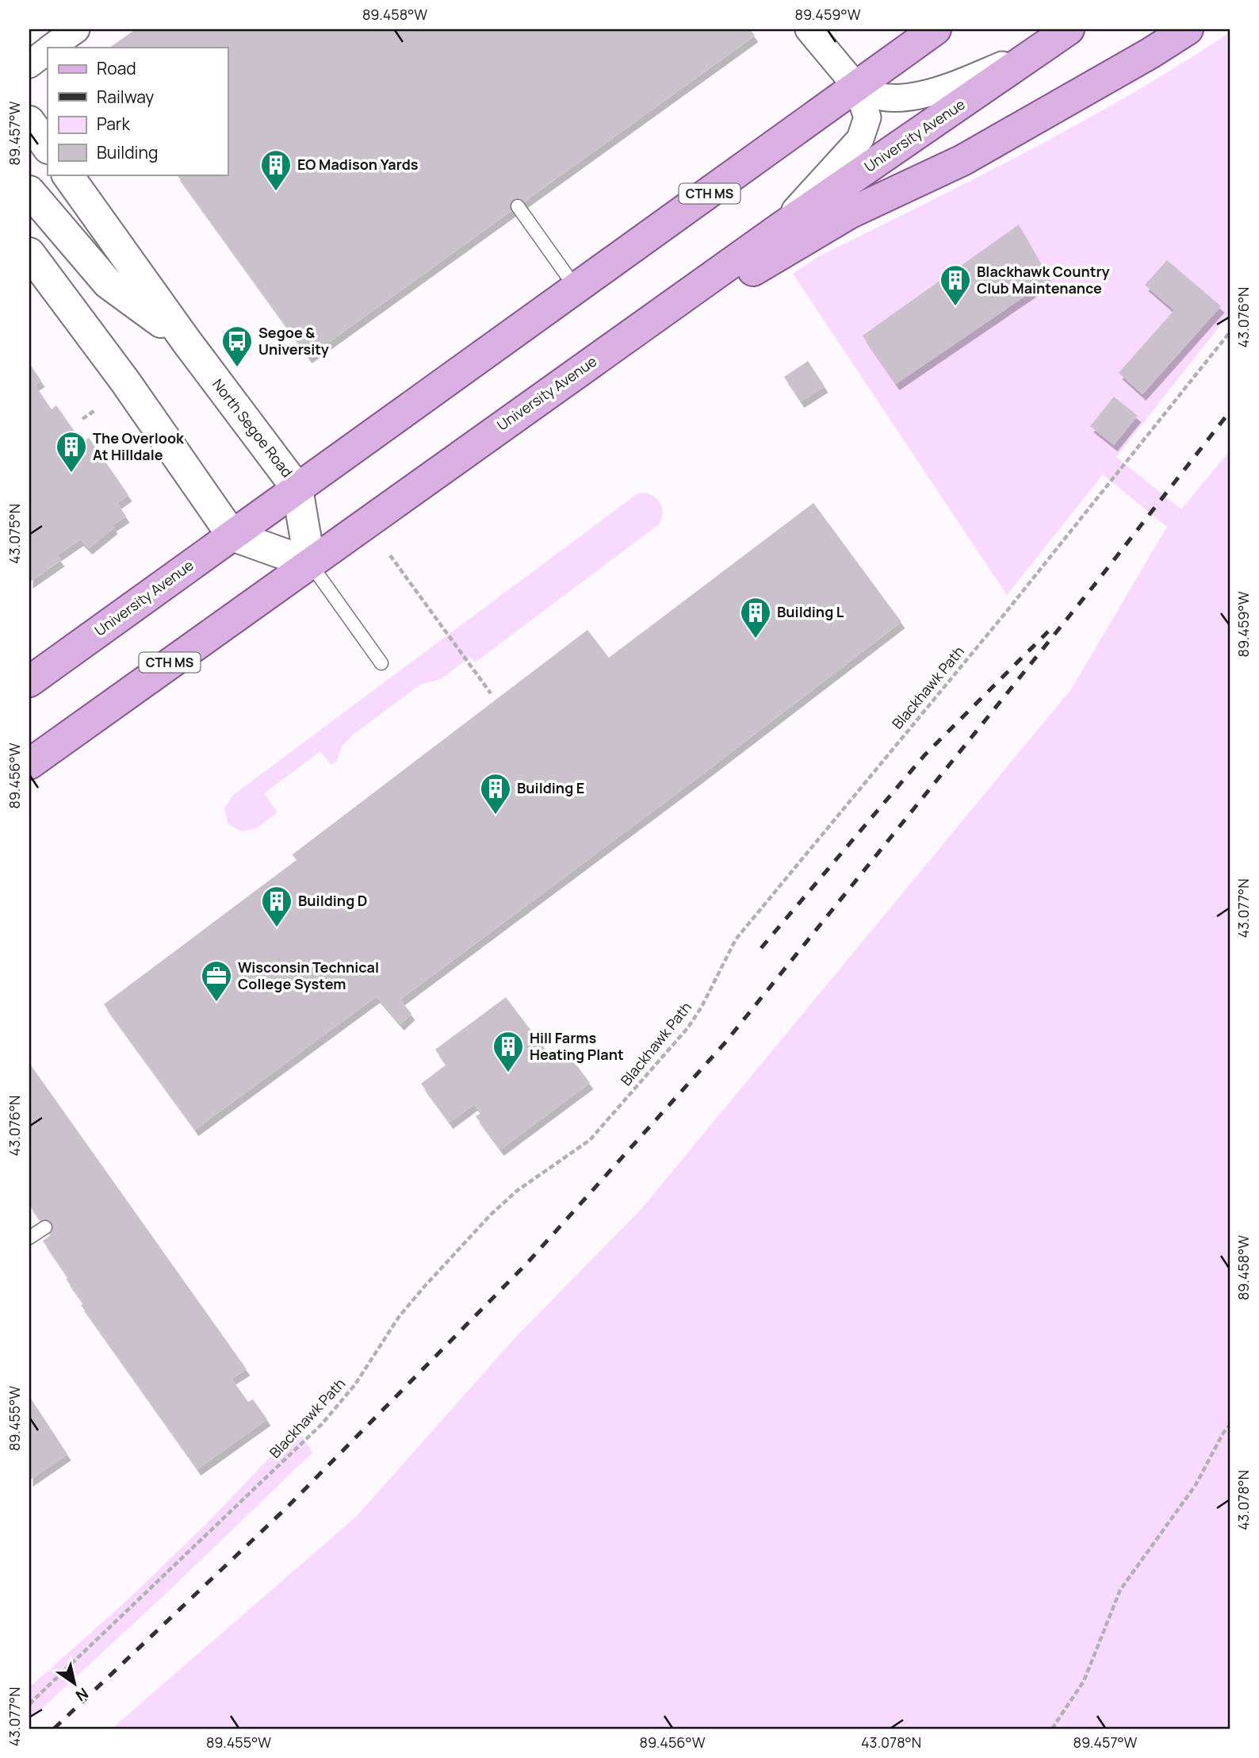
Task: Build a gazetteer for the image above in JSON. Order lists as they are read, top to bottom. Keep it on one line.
{"streets":{"main road":["University Avenue","CTH MS"],"street":["North Segoe Road"],"path":["Blackhawk Path"]},"crossings":[["University Avenue","North Segoe Road"]],"places":{"building":["EO Madison Yards","Blackhawk Country Club Maintenance","The Overlook At Hilldale","Building L","Building E","Building D","Hill Farms Heating Plant"],"bus stop":["Segoe & University"],"office":["Wisconsin Technical College System"]},"legend":["Road","Railway","Park","Building"],"north":"bottom right","coordinates":["89.458°W","89.459°W","89.457°W","43.076°N","43.075°N","89.456°W","43.077°N","89.455°W","43.078°N"]}
